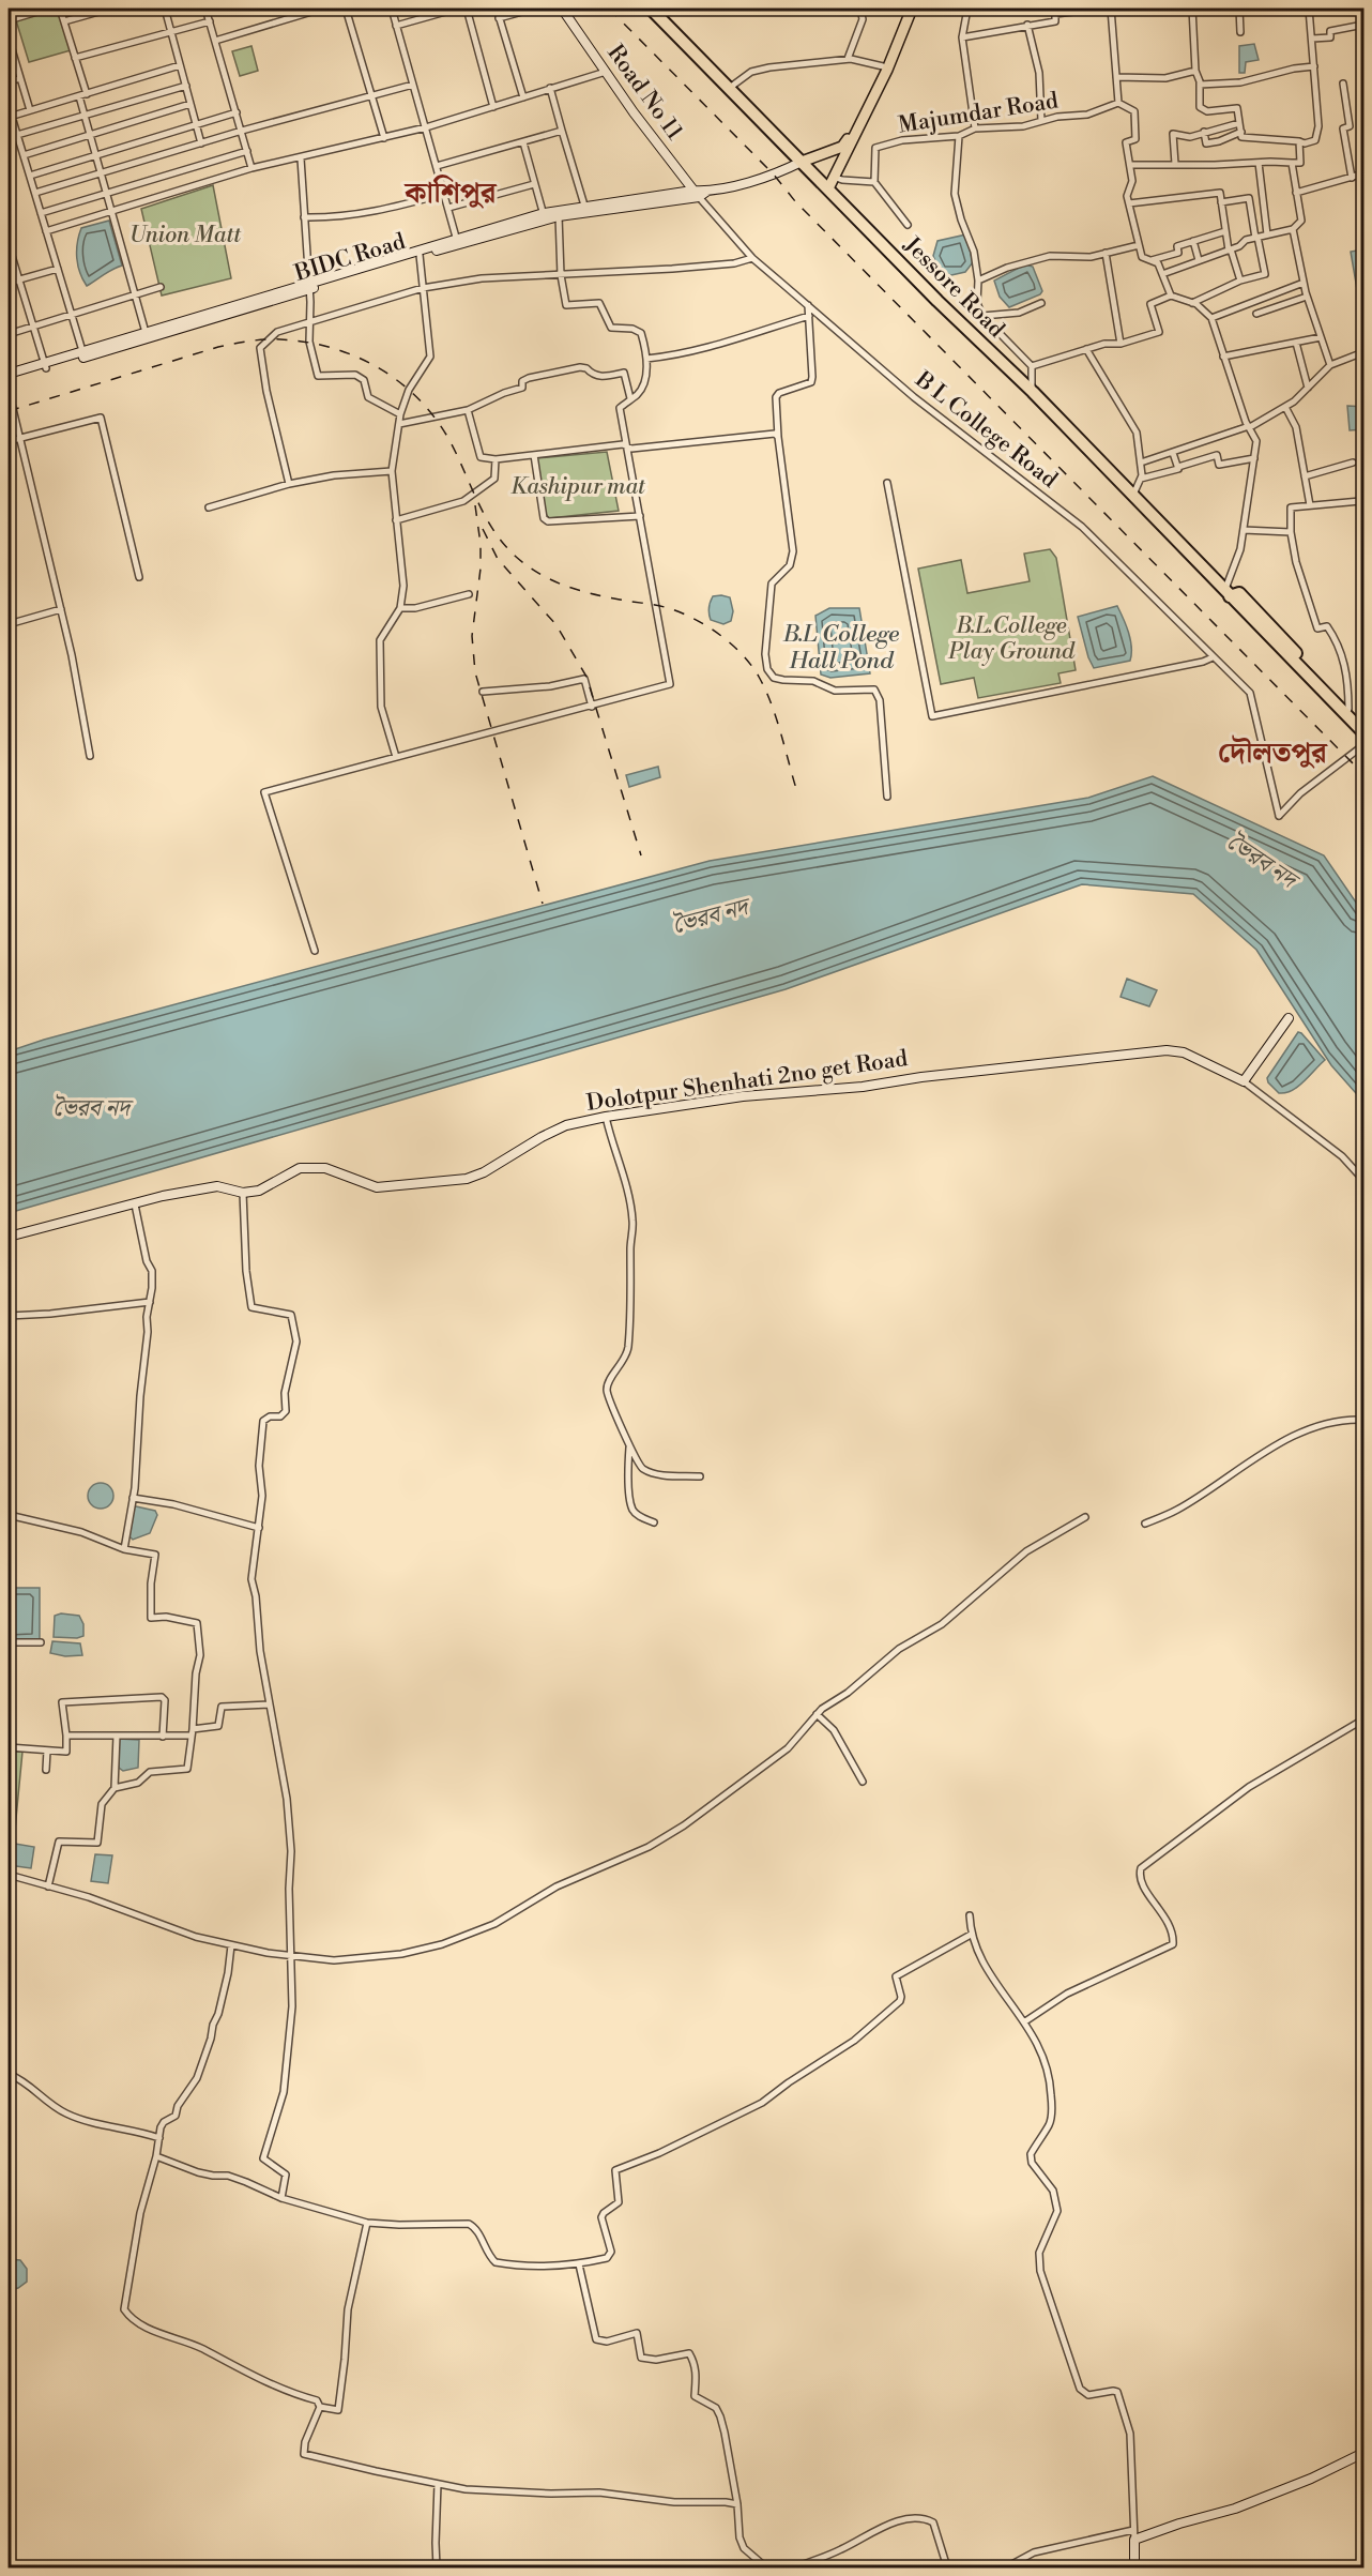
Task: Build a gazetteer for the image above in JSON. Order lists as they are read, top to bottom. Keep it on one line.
{"streets":{"highway":["Jessore Road"],"street":["Road No 11","Majumdar Road","BIDC Road","B L College Road","Dolotpur Shenhati 2no get Road"]},"crossings":[["Road No 11","BIDC Road"],["Road No 11","B L College Road"],["BIDC Road","Jessore Road"],["BIDC Road","B L College Road"]],"districts":["কাশিপুর","দৌলতপুর"],"water":["B.L College Hall Pond","ভৈরব নদ"],"parks":["Union Matt","Kashipur mat","B.L.College Play Ground"]}
